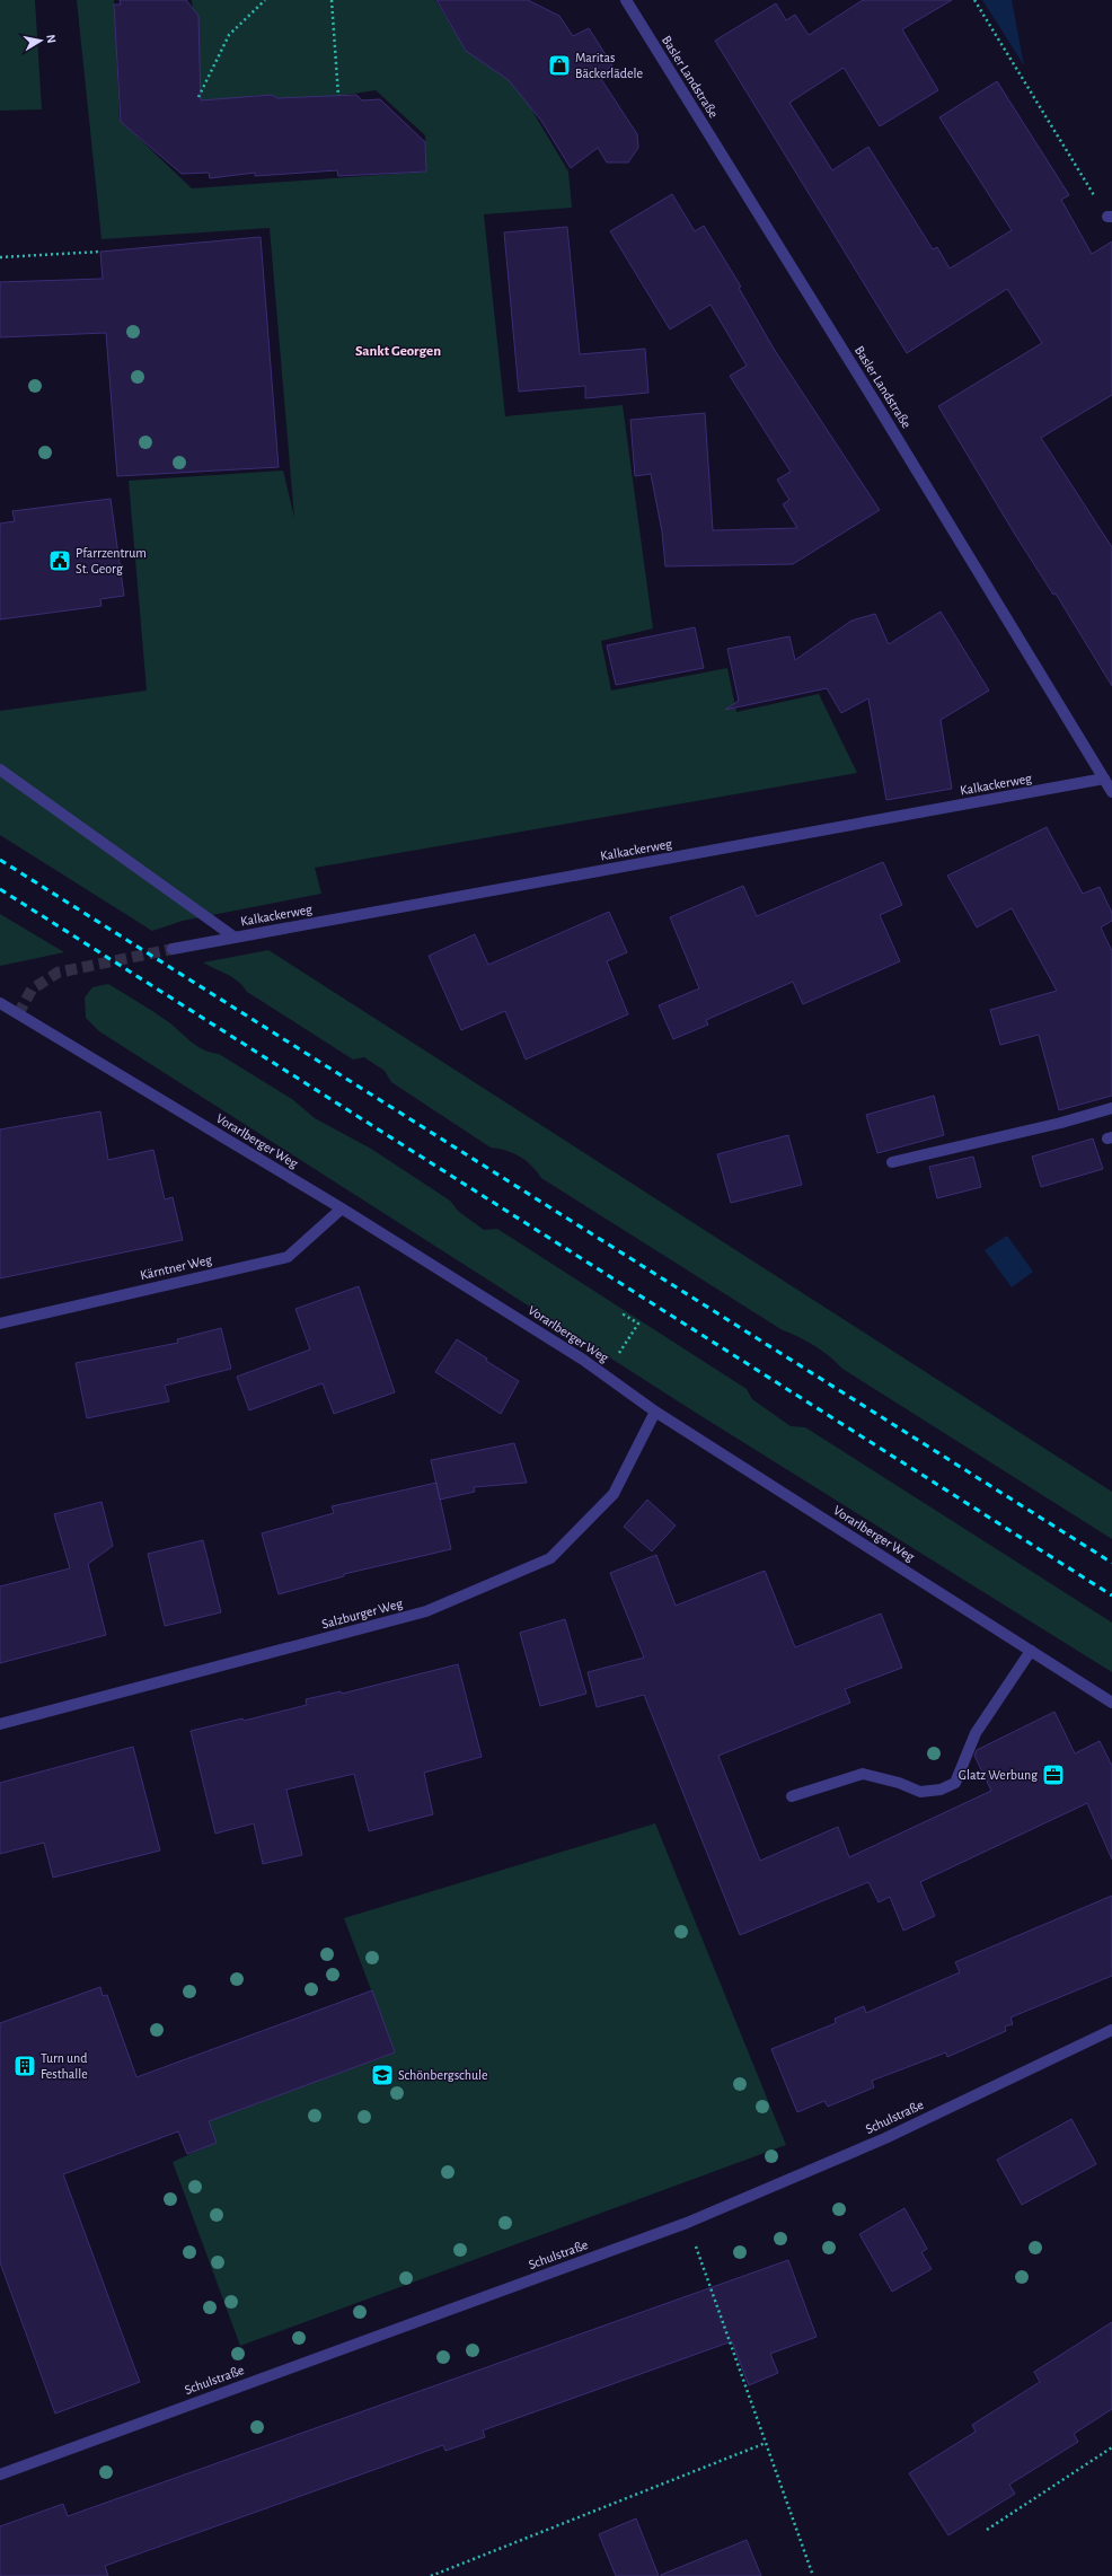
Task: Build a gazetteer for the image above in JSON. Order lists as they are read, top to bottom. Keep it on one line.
{"streets":{"street":["Basler Landstraße","Kalkackerweg","Vorarlberger Weg","Kärntner Weg","Salzburger Weg","Schulstraße"]},"crossings":[["Basler Landstraße","Kalkackerweg"],["Vorarlberger Weg","Kärntner Weg"],["Vorarlberger Weg","Salzburger Weg"]],"districts":["Sankt Georgen"],"places":{"shop":["Maritas Bäckerlädele"],"public building":["Pfarrzentrum St. Georg"],"office":["Glatz Werbung"],"building":["Turn und Festhalle"],"school or university":["Schönbergschule"]},"north":"right"}
